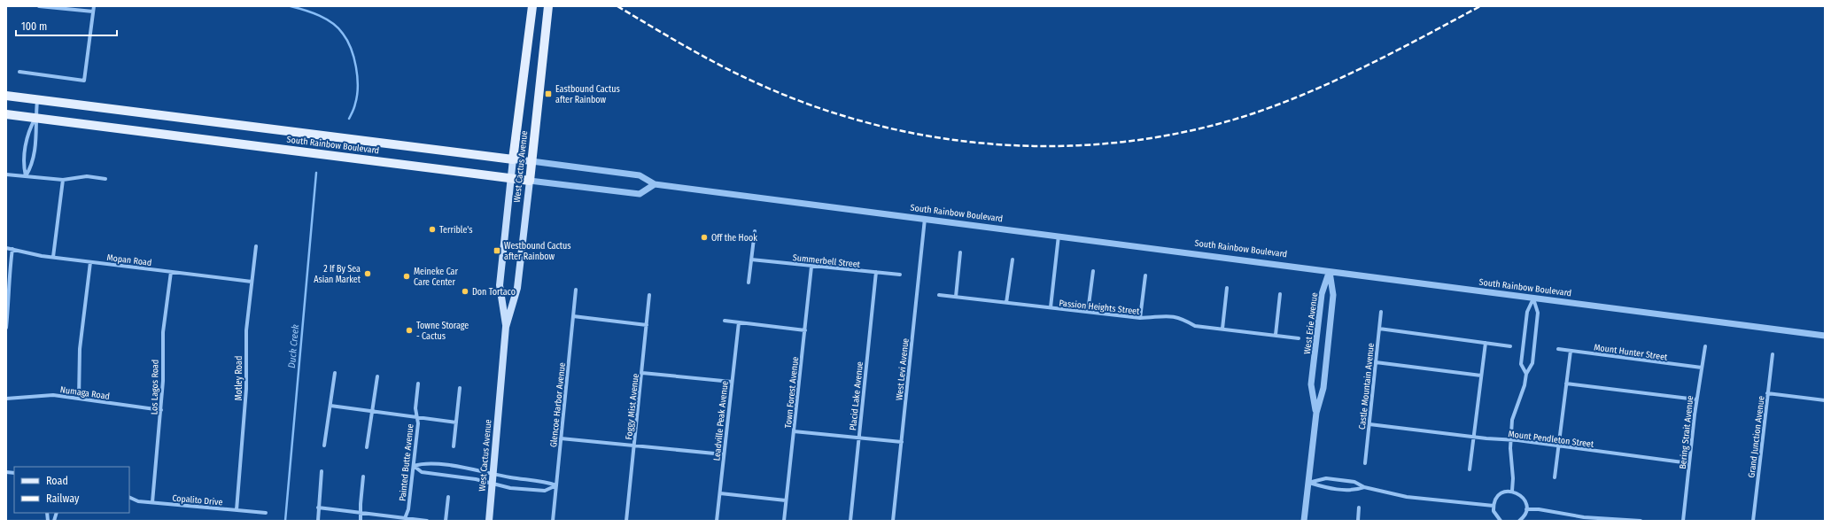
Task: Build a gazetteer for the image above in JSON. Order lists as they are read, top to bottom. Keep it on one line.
{"streets":{"main road":["South Rainbow Boulevard","West Cactus Avenue"],"street":["Mopan Road","Summerbell Street","Passion Heights Street","West Erie Avenue","Mount Hunter Street","West Levi Avenue","Motley Road","Castle Mountain Avenue","Los Lagos Road","Numaga Road","Town Forest Avenue","Placid Lake Avenue","Glencoe Harbor Avenue","Foggy Mist Avenue","Leadville Peak Avenue","Bering Strait Avenue","Grand Junction Avenue","Mount Pendleton Street","Painted Butte Avenue","Copalito Drive"]},"crossings":[["South Rainbow Boulevard","West Cactus Avenue"],["South Rainbow Boulevard","West Erie Avenue"],["South Rainbow Boulevard","West Levi Avenue"],["Mopan Road","Motley Road"],["Mopan Road","Los Lagos Road"],["Summerbell Street","Town Forest Avenue"],["Summerbell Street","Placid Lake Avenue"],["Mount Hunter Street","Bering Strait Avenue"],["Motley Road","Copalito Drive"],["Castle Mountain Avenue","Mount Pendleton Street"],["Los Lagos Road","Numaga Road"],["Los Lagos Road","Copalito Drive"],["Bering Strait Avenue","Mount Pendleton Street"]],"water":["Duck Creek"],"places":{"transit":["Eastbound Cactus after Rainbow","Westbound Cactus after Rainbow"],"other":["Terrible's","Off the Hook","2 If By Sea Asian Market","Meineke Car Care Center","Don Tortaco","Towne Storage - Cactus"]},"legend":["Road","Railway"],"scale_bar":"100 m"}
